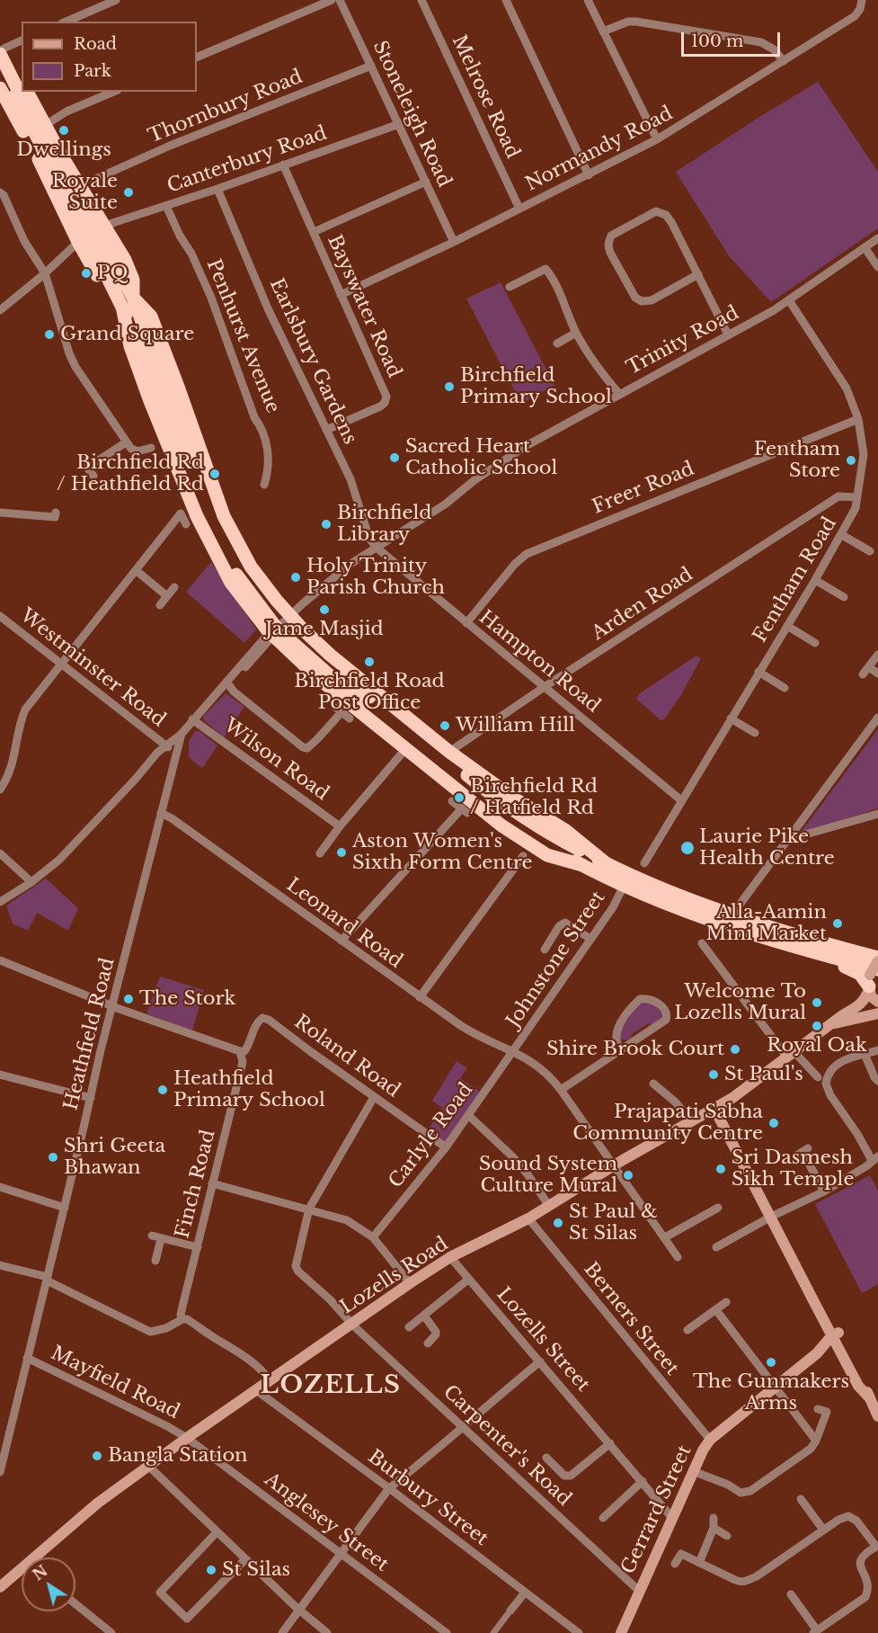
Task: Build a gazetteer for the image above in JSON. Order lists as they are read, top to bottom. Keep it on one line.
{"streets":{"main road":["Lozells Road","Gerrard Street"],"street":["Melrose Road","Thornbury Road","Stoneleigh Road","Normandy Road","Canterbury Road","Bayswater Road","Penhurst Avenue","Trinity Road","Earlsbury Gardens","Freer Road","Fentham Road","Arden Road","Hampton Road","Westminster Road","Wilson Road","Leonard Road","Johnstone Street","Heathfield Road","Roland Road","Carlyle Road","Finch Road","Berners Street","Lozells Street","Mayfield Road","Carpenter's Road","Burbury Street","Anglesey Street"]},"crossings":[["Melrose Road","Normandy Road"],["Thornbury Road","Stoneleigh Road"],["Stoneleigh Road","Normandy Road"],["Stoneleigh Road","Canterbury Road"],["Normandy Road","Bayswater Road"],["Canterbury Road","Bayswater Road"],["Canterbury Road","Penhurst Avenue"],["Canterbury Road","Earlsbury Gardens"],["Bayswater Road","Earlsbury Gardens"],["Trinity Road","Earlsbury Gardens"],["Trinity Road","Fentham Road"],["Trinity Road","Hampton Road"],["Trinity Road","Heathfield Road"],["Earlsbury Gardens","Hampton Road"],["Freer Road","Fentham Road"],["Freer Road","Hampton Road"],["Fentham Road","Arden Road"],["Fentham Road","Hampton Road"],["Arden Road","Hampton Road"],["Westminster Road","Heathfield Road"],["Wilson Road","Heathfield Road"],["Leonard Road","Johnstone Street"],["Leonard Road","Heathfield Road"],["Leonard Road","Carlyle Road"],["Leonard Road","Lozells Road"],["Johnstone Street","Carlyle Road"],["Heathfield Road","Mayfield Road"],["Roland Road","Carlyle Road"],["Roland Road","Finch Road"],["Lozells Road","Berners Street"],["Lozells Road","Lozells Street"],["Lozells Road","Mayfield Road"],["Lozells Road","Carpenter's Road"],["Lozells Road","Burbury Street"],["Lozells Road","Anglesey Street"],["Berners Street","Gerrard Street"],["Lozells Street","Gerrard Street"],["Mayfield Road","Anglesey Street"],["Carpenter's Road","Gerrard Street"]],"districts":["LOZELLS"],"places":["Dwellings","Royale Suite","PQ","Grand Square","Birchfield Primary School","Sacred Heart Catholic School","Fentham Store","Birchfield Rd / Heathfield Rd","Birchfield Library","Holy Trinity Parish Church","Jame Masjid","Birchfield Road Post Office","William Hill","Birchfield Rd / Hatfield Rd","Laurie Pike Health Centre","Aston Women's Sixth Form Centre","Alla-Aamin Mini Market","The Stork","Welcome To Lozells Mural","Royal Oak","Shire Brook Court","St Paul's","Heathfield Primary School","Prajapati Sabha Community Centre","Shri Geeta Bhawan","Sri Dasmesh Sikh Temple","Sound System Culture Mural","St Paul & St Silas","The Gunmakers Arms","Bangla Station","St Silas"],"legend":["Road","Park"],"scale_bar":"100 m","north":"top left"}
